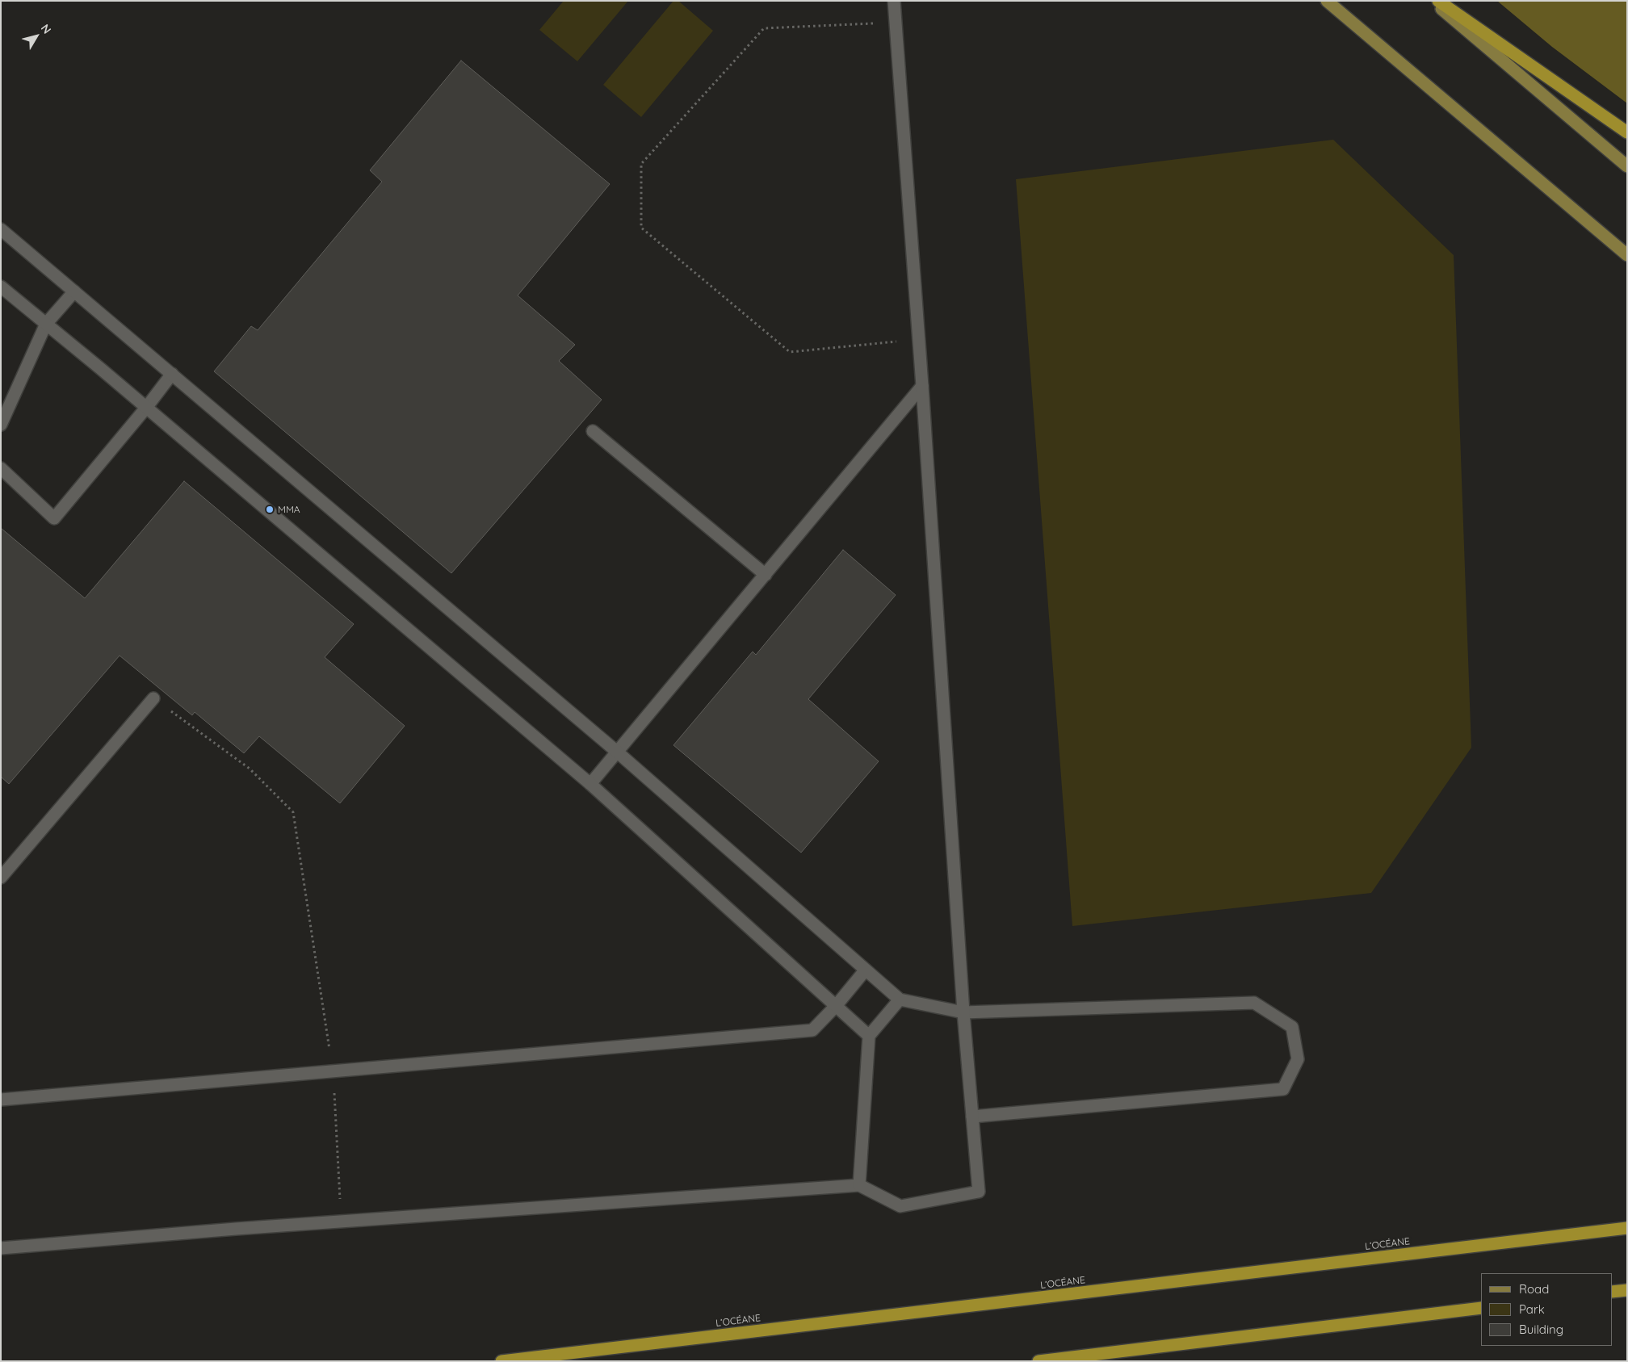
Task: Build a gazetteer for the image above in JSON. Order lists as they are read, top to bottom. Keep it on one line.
{"streets":{"highway":["L’OCÉANE"]},"places":["MMA"],"legend":["Road","Park","Building"],"north":"top right"}
